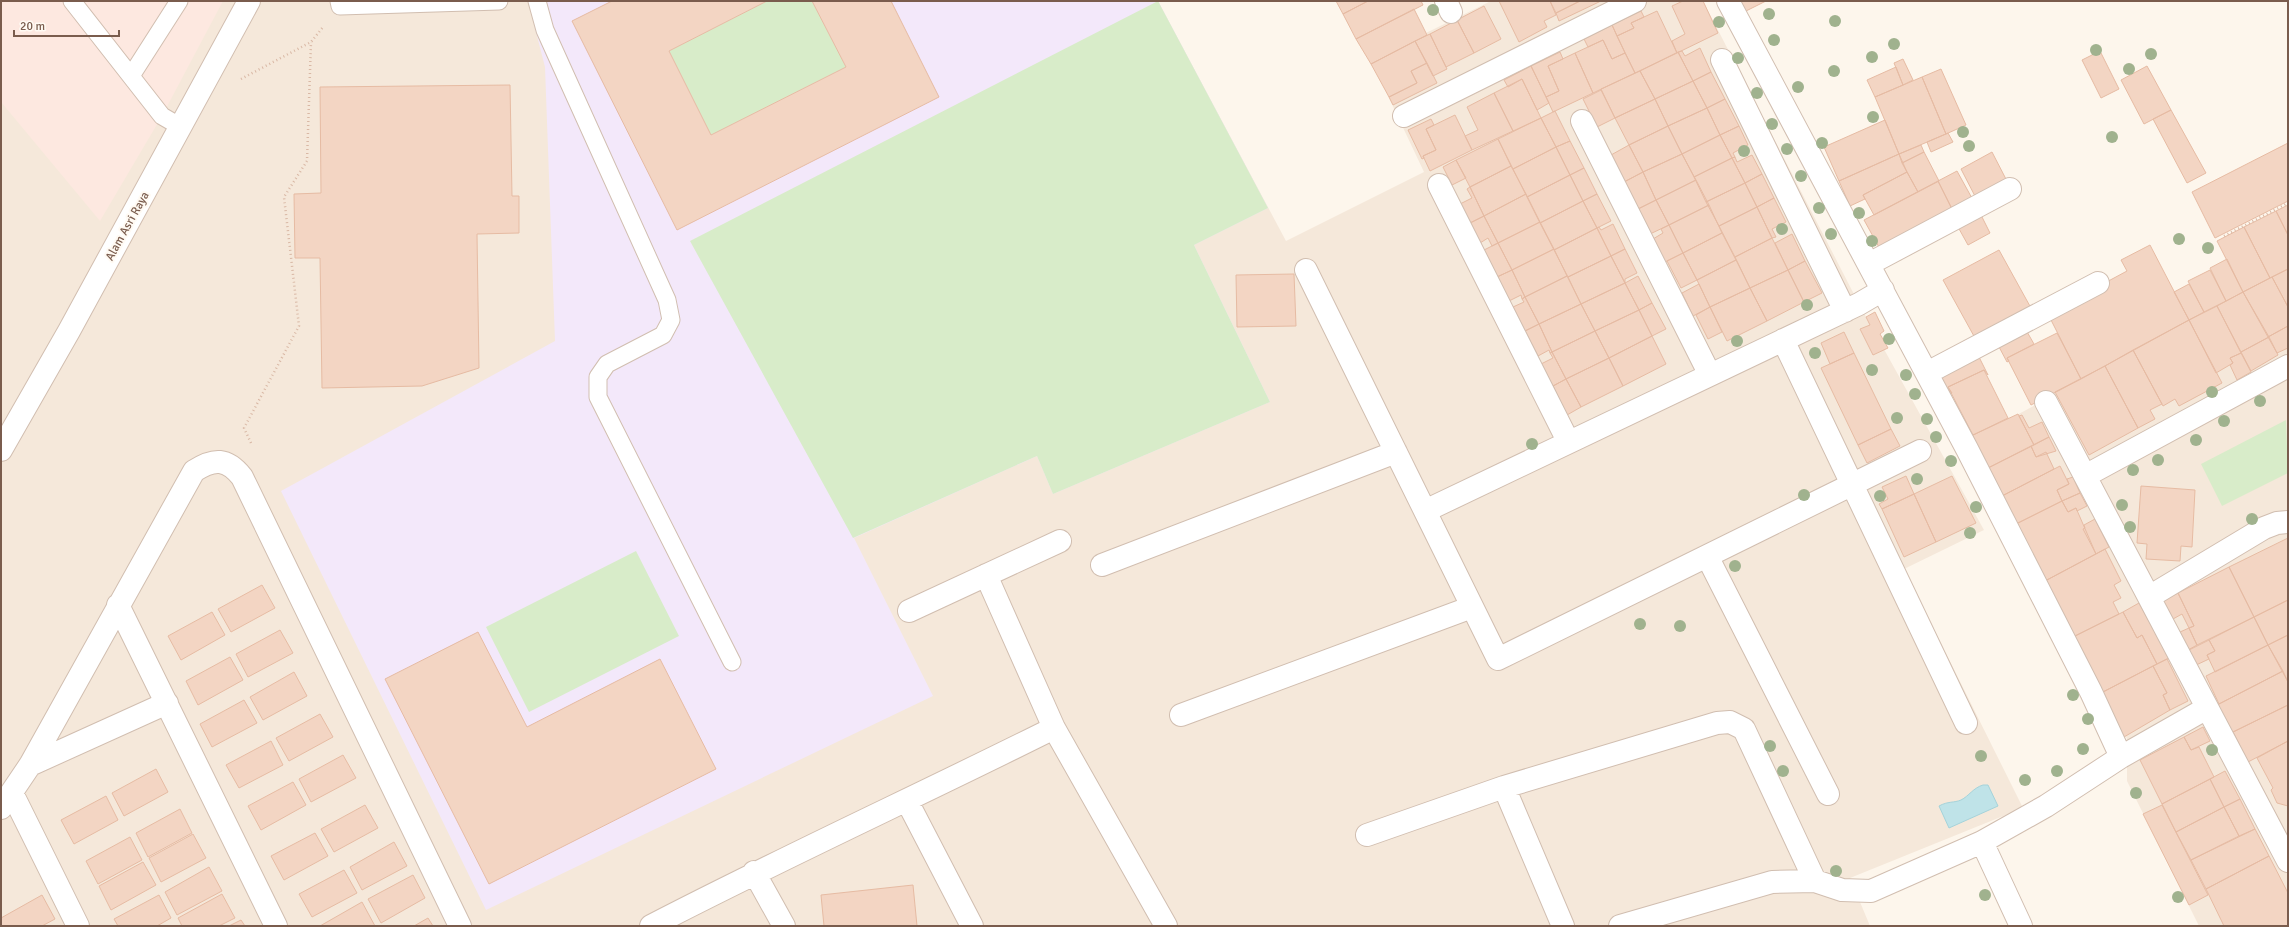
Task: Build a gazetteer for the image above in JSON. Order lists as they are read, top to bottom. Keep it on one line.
{"streets":{"street":["Alam Asri Raya"]},"scale_bar":"20 m"}
